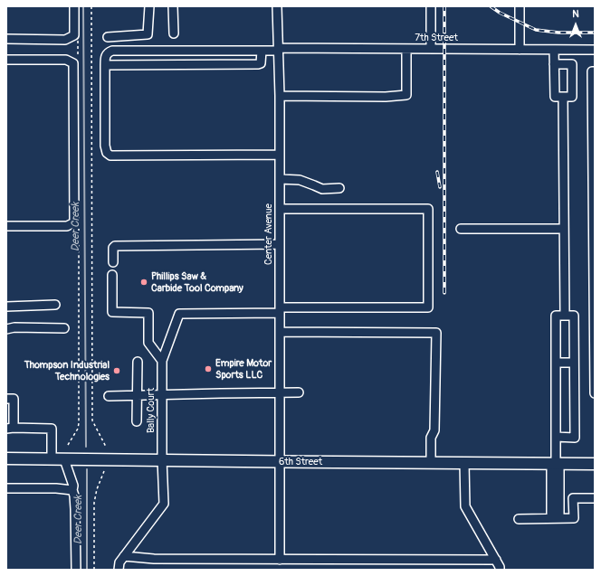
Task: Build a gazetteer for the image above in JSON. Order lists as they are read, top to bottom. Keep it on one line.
{"streets":{"main road":["6th Street"],"street":["7th Street","Center Avenue","Bally Court"]},"crossings":[["7th Street","Center Avenue"],["Center Avenue","6th Street"],["Bally Court","6th Street"]],"water":["Deer Creek"],"places":["Phillips Saw & Carbide Tool Company","Empire Motor Sports LLC","Thompson Industrial Technologies"],"north":"top"}
